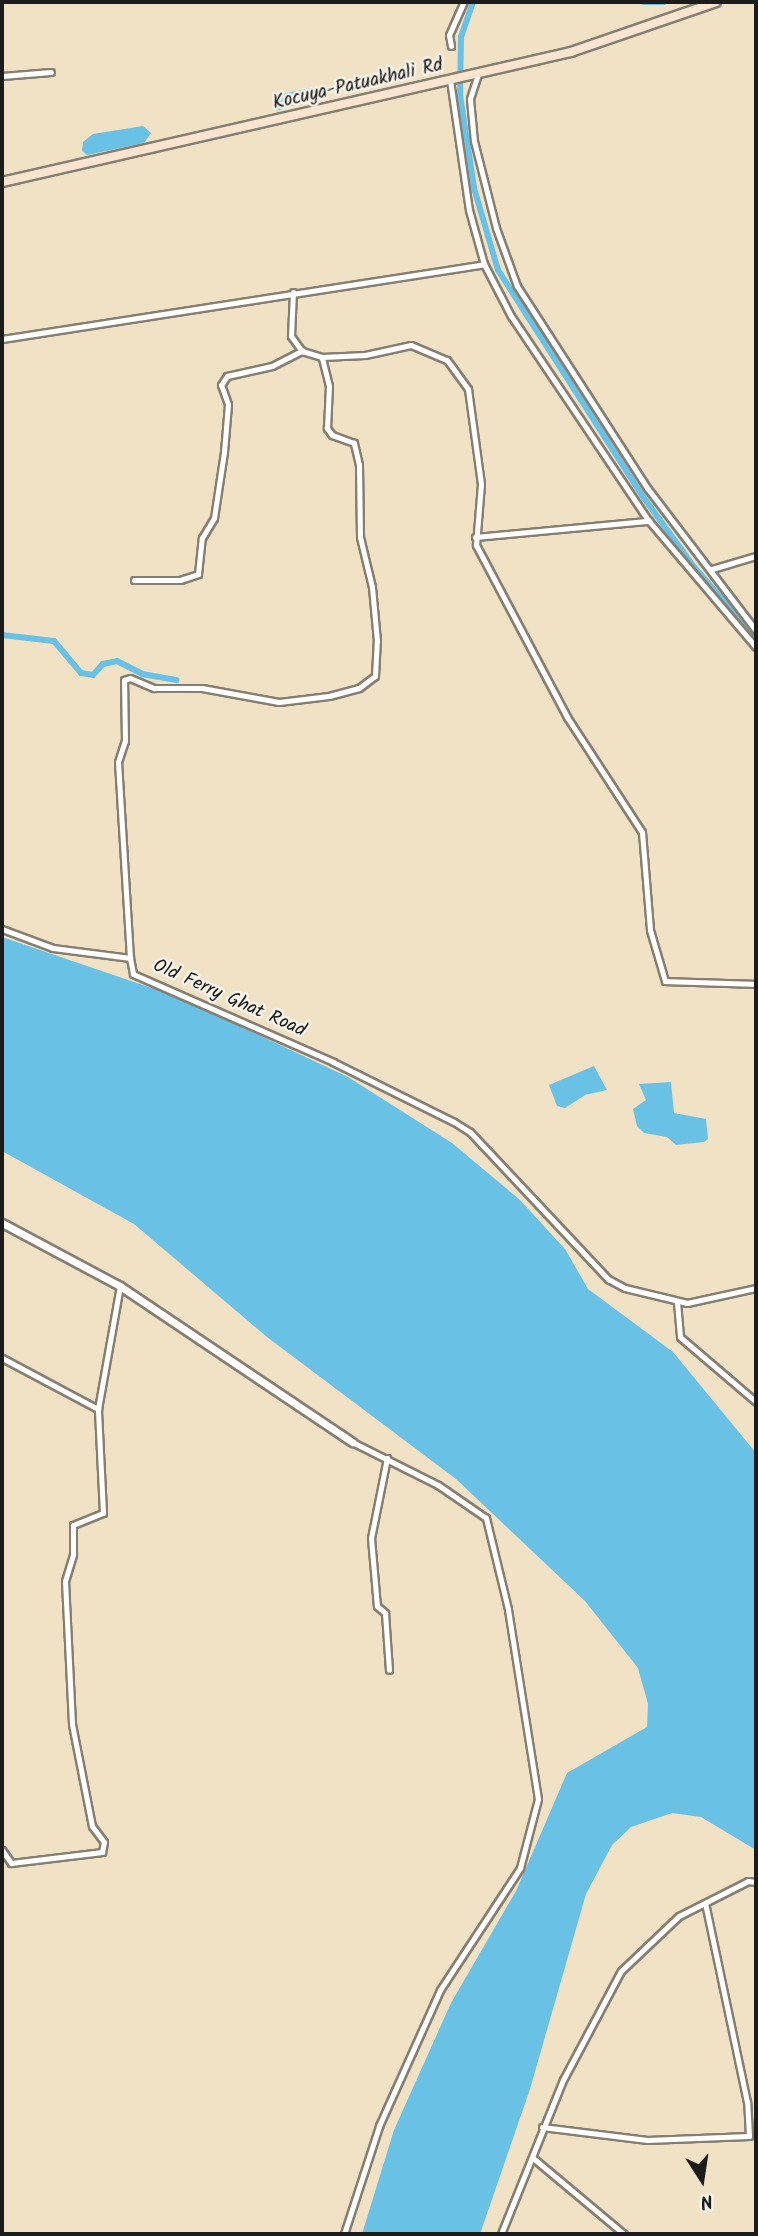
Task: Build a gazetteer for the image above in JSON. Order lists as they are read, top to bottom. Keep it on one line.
{"streets":{"main road":["Kocuya-Patuakhali Rd"],"street":["Old Ferry Ghat Road"]},"north":"bottom"}
